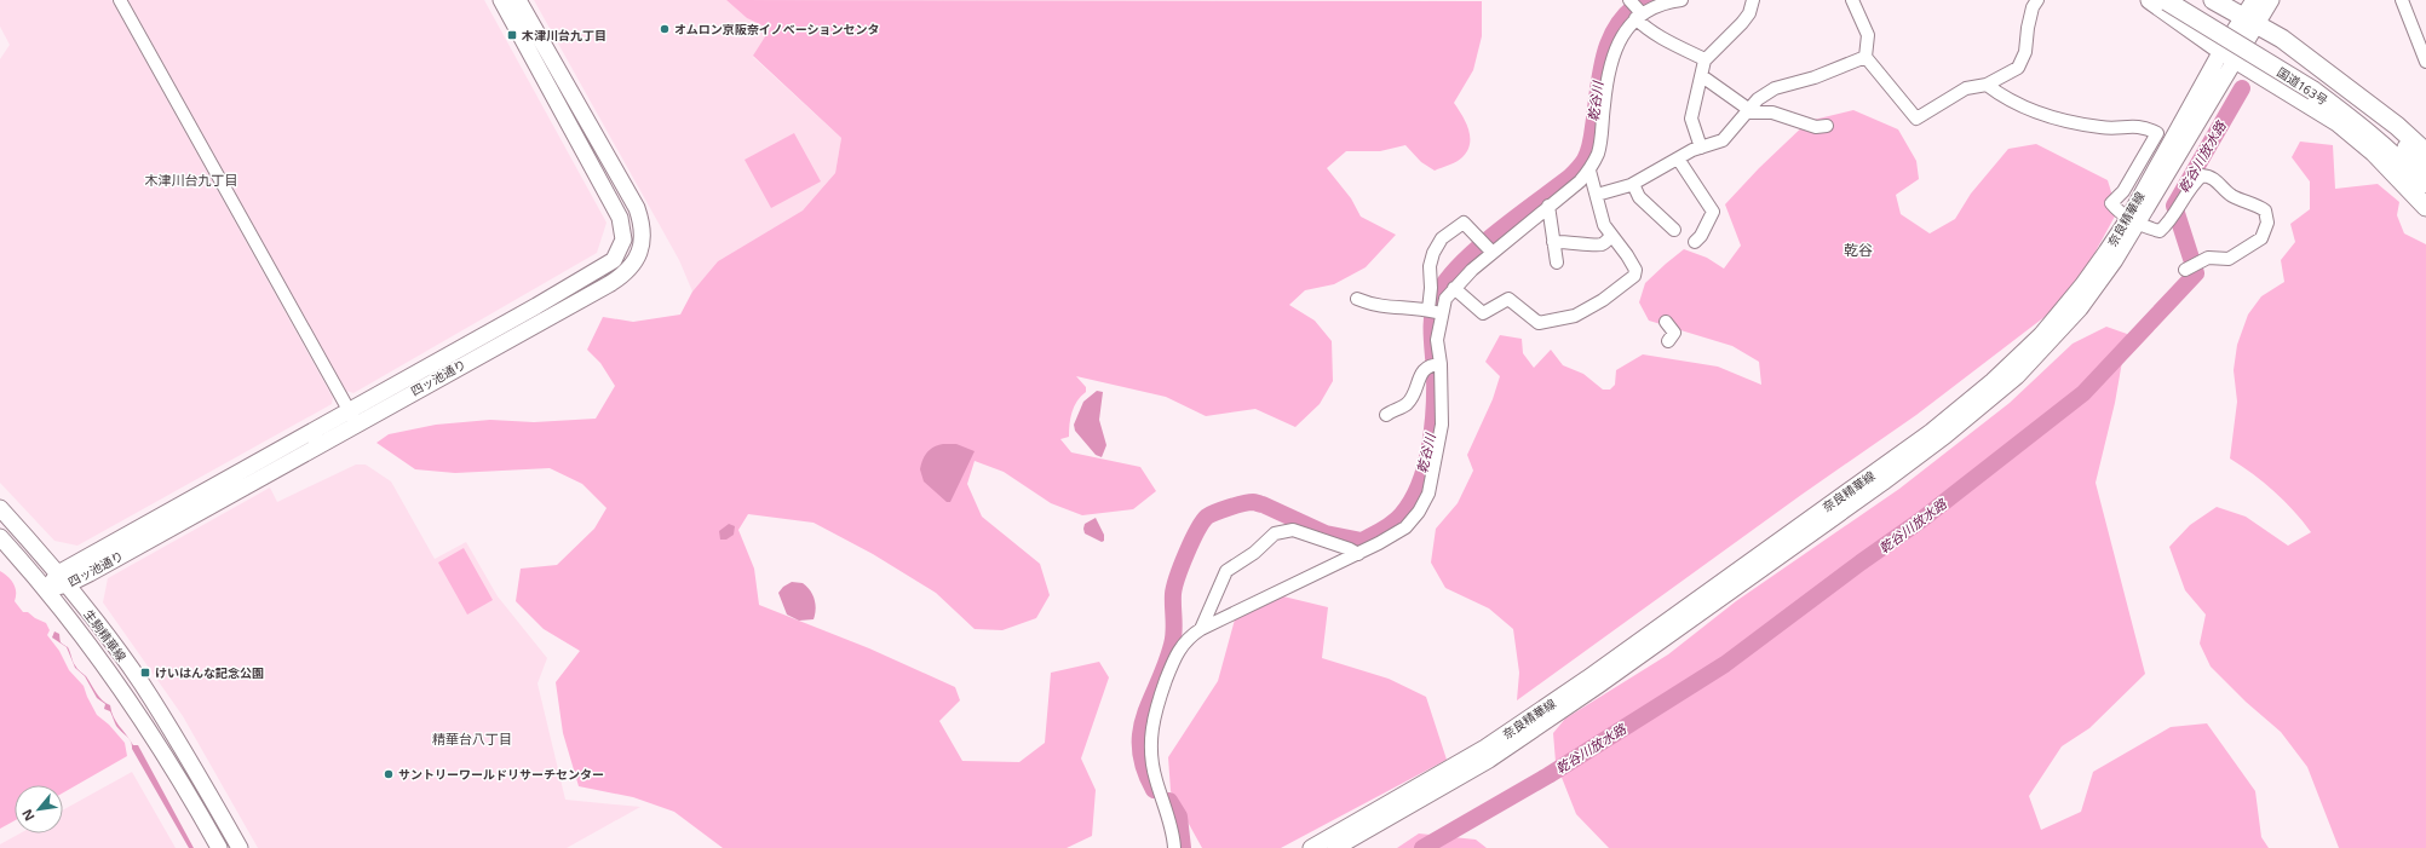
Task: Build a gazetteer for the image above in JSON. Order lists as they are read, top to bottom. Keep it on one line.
{"streets":{"highway":["国道163号"],"main road":["奈良精華線","四ッ池通り","生駒精華線"]},"crossings":[["四ッ池通り","生駒精華線"]],"districts":["木津川台九丁目","乾谷","精華台八丁目"],"water":["乾谷川","乾谷川放水路"],"places":{"other":["オムロン京阪奈イノベーションセンタ","サントリーワールドリサーチセンター"],"transit":["木津川台九丁目","けいはんな記念公園"]},"north":"bottom left"}
